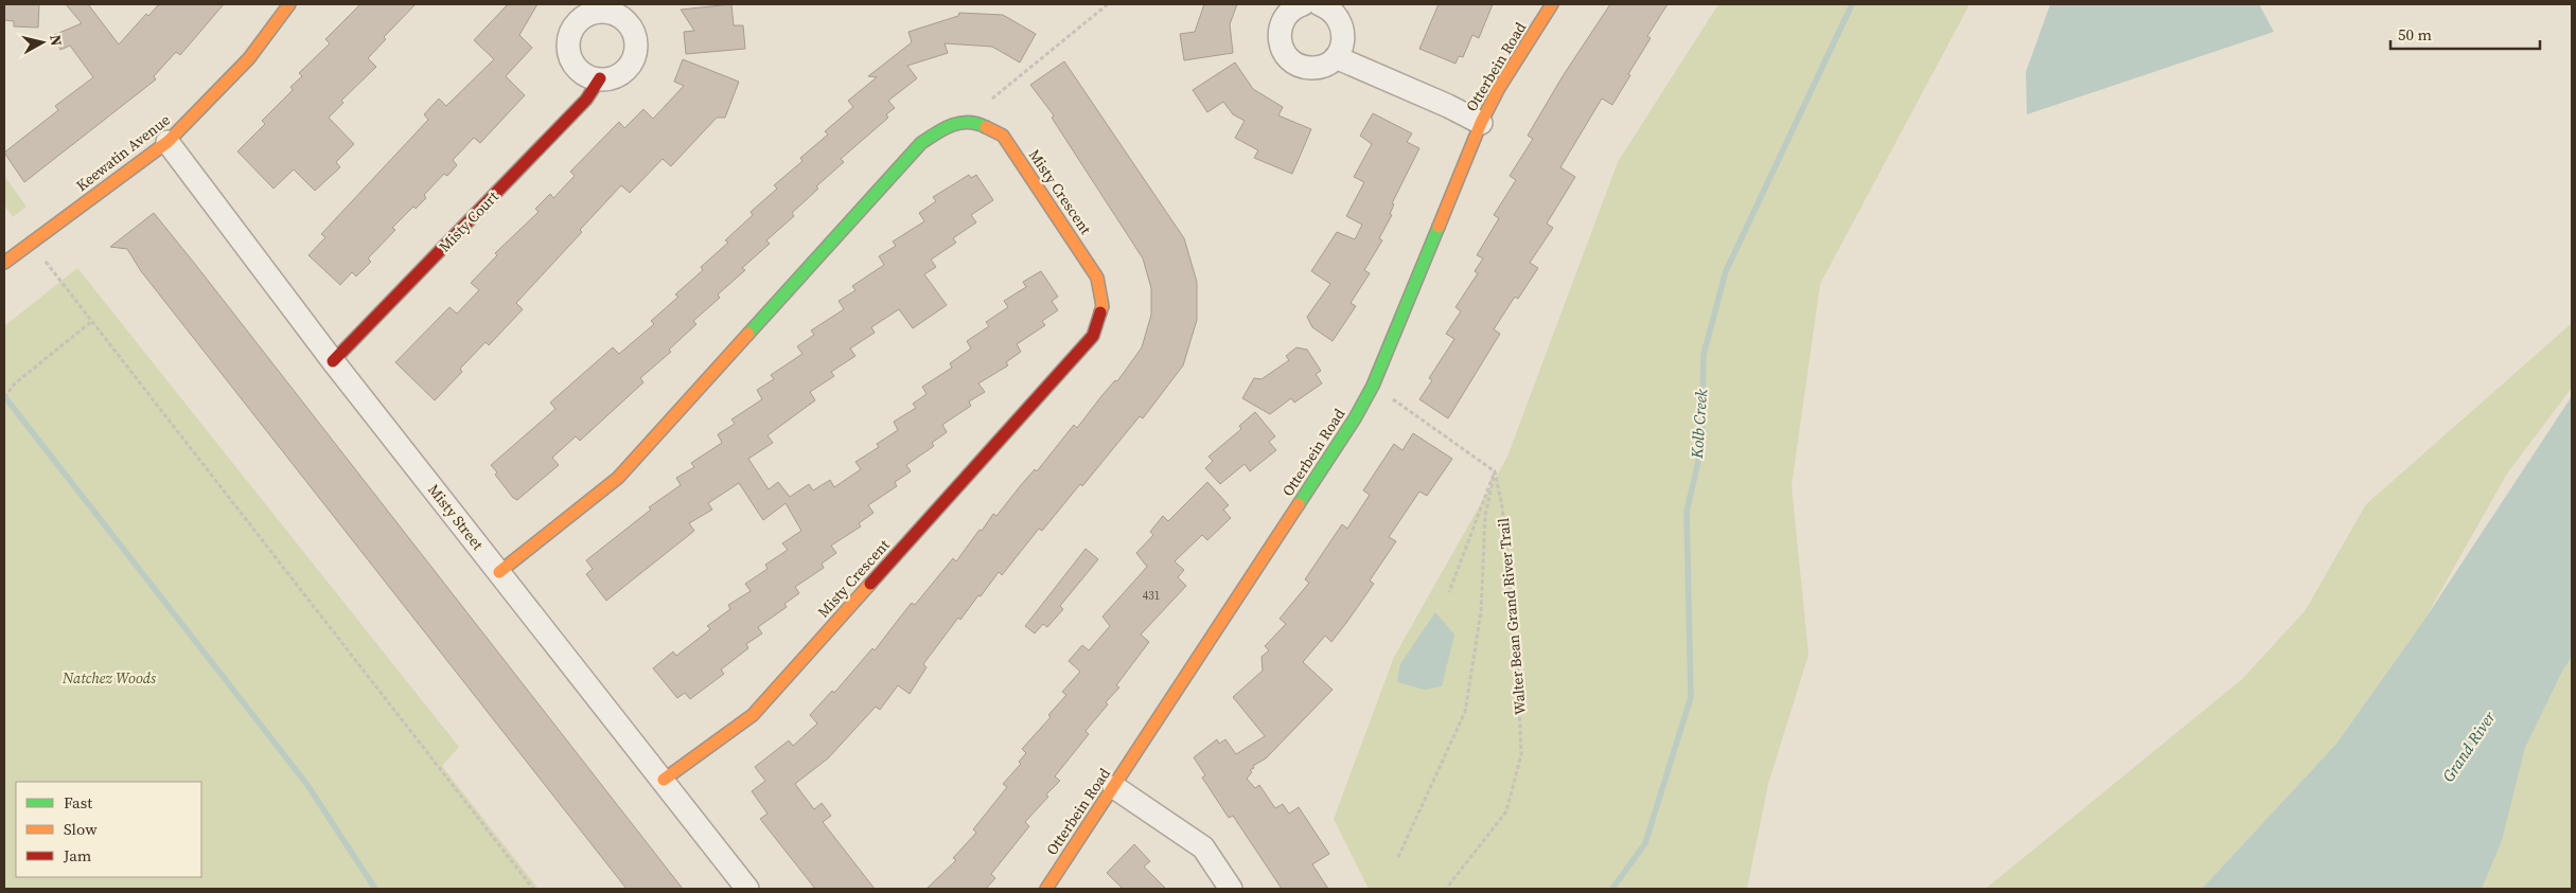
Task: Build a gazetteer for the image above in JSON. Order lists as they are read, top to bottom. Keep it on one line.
{"streets":{"street":["Otterbein Road","Keewatin Avenue","Misty Crescent","Misty Court","Misty Street"],"path":["Walter Bean Grand River Trail"]},"crossings":[["Keewatin Avenue","Misty Street"],["Misty Crescent","Misty Street"],["Misty Court","Misty Street"]],"water":["Kolb Creek","Grand River"],"parks":["Natchez Woods"],"house_numbers":["431"],"legend":["Fast","Slow","Jam"],"scale_bar":"50 m","north":"right"}
